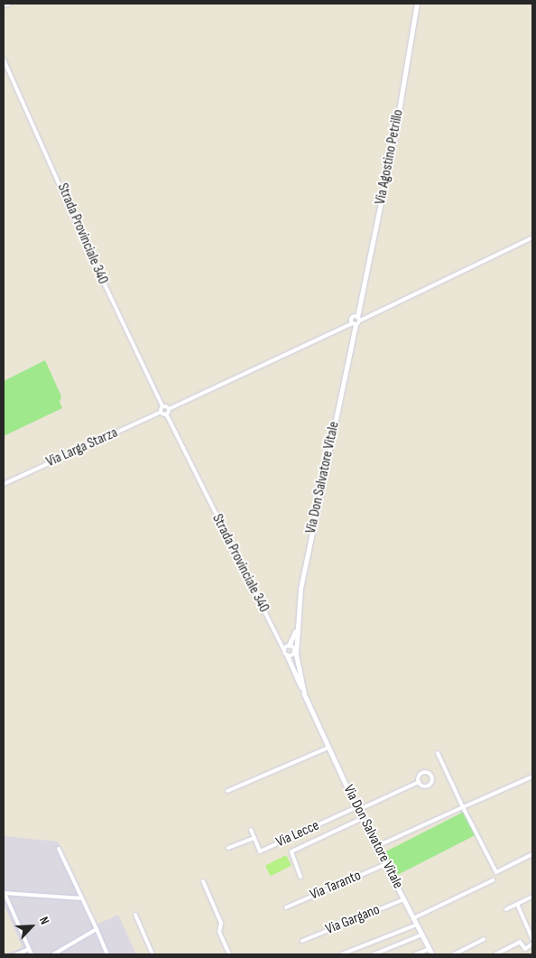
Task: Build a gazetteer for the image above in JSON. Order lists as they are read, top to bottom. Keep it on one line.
{"streets":{"street":["Via Agostino Petrillo","Strada Provinciale 340","Via Larga Starza","Via Don Salvatore Vitale","Via Lecce","Via Taranto","Via Gargano"]},"crossings":[["Strada Provinciale 340","Via Don Salvatore Vitale"],["Via Don Salvatore Vitale","Via Lecce"],["Via Don Salvatore Vitale","Via Taranto"],["Via Don Salvatore Vitale","Via Gargano"]],"north":"top right"}
